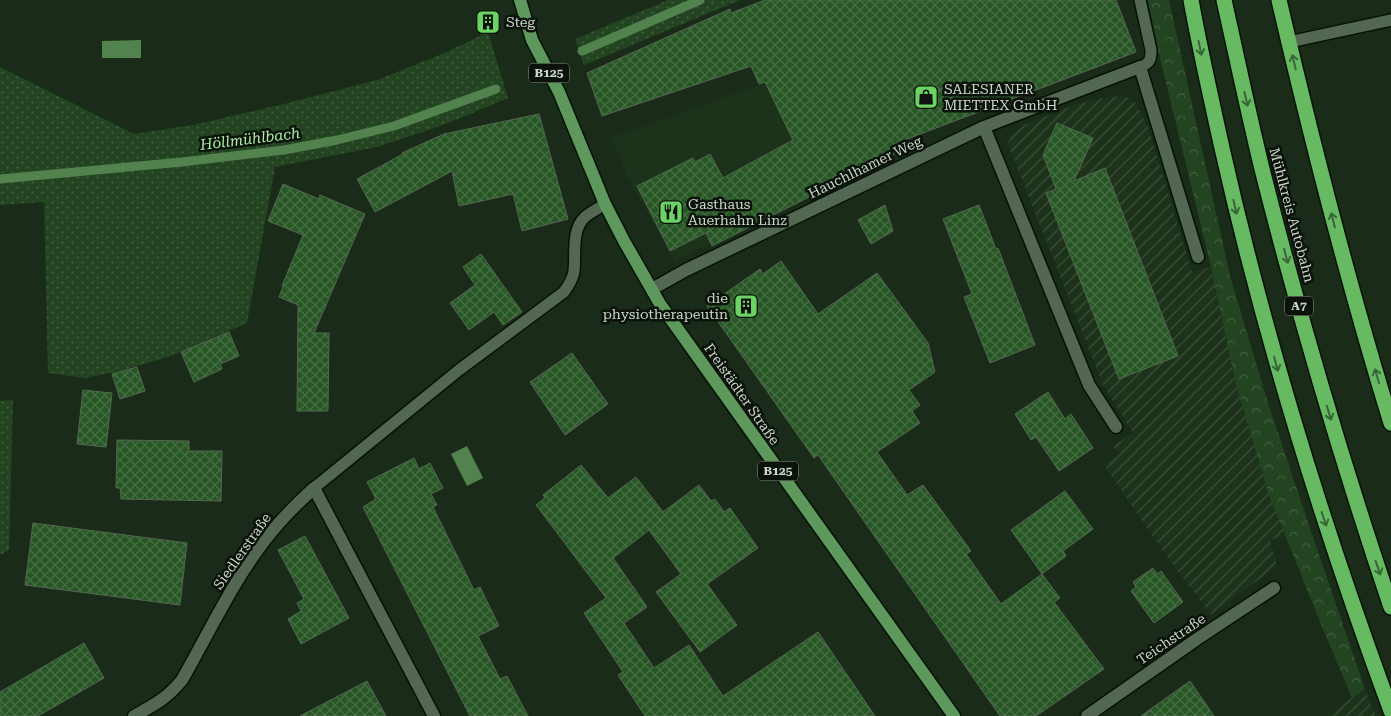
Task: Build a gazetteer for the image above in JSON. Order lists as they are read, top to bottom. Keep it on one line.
{"streets":{"highway":["Mühlkreis Autobahn","A7"],"main road":["B125","Freistädter Straße"],"street":["Hauchlhamer Weg","Siedlerstraße","Teichstraße"]},"crossings":[["Hauchlhamer Weg","Freistädter Straße"]],"water":["Höllmühlbach"],"places":{"building":["Steg","die physiotherapeutin"],"shop":["SALESIANER MIETTEX GmbH"],"restaurant":["Gasthaus Auerhahn Linz"]}}
